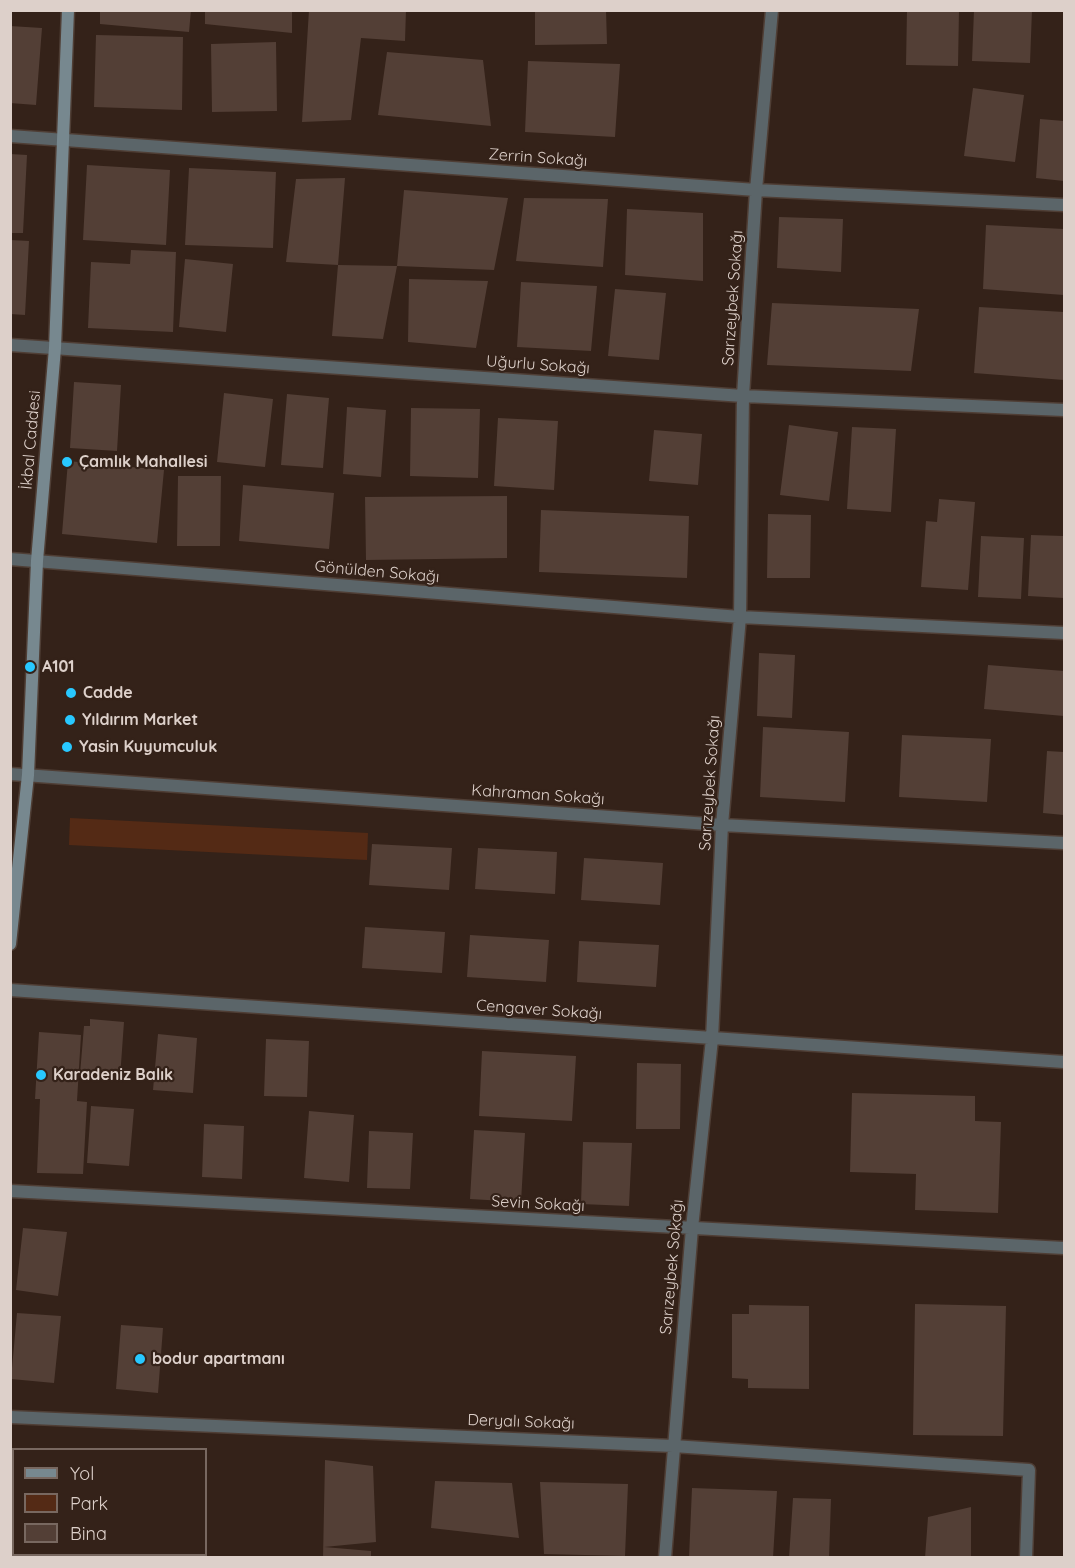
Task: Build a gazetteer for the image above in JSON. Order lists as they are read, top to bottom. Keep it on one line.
{"streets":{"main road":["İkbal Caddesi"],"street":["Zerrin Sokağı","Sarızeybek Sokağı","Uğurlu Sokağı","Gönülden Sokağı","Kahraman Sokağı","Cengaver Sokağı","Sevin Sokağı","Deryalı Sokağı"]},"crossings":[["Zerrin Sokağı","Sarızeybek Sokağı"],["Zerrin Sokağı","İkbal Caddesi"],["Sarızeybek Sokağı","Uğurlu Sokağı"],["Sarızeybek Sokağı","Gönülden Sokağı"],["Sarızeybek Sokağı","Kahraman Sokağı"],["Sarızeybek Sokağı","Cengaver Sokağı"],["Sarızeybek Sokağı","Sevin Sokağı"],["Sarızeybek Sokağı","Deryalı Sokağı"],["Uğurlu Sokağı","İkbal Caddesi"],["İkbal Caddesi","Gönülden Sokağı"],["İkbal Caddesi","Kahraman Sokağı"]],"places":["Çamlık Mahallesi","A101","Cadde","Yıldırım Market","Yasin Kuyumculuk","Karadeniz Balık","bodur apartmanı"],"legend":["Yol","Park","Bina"]}
